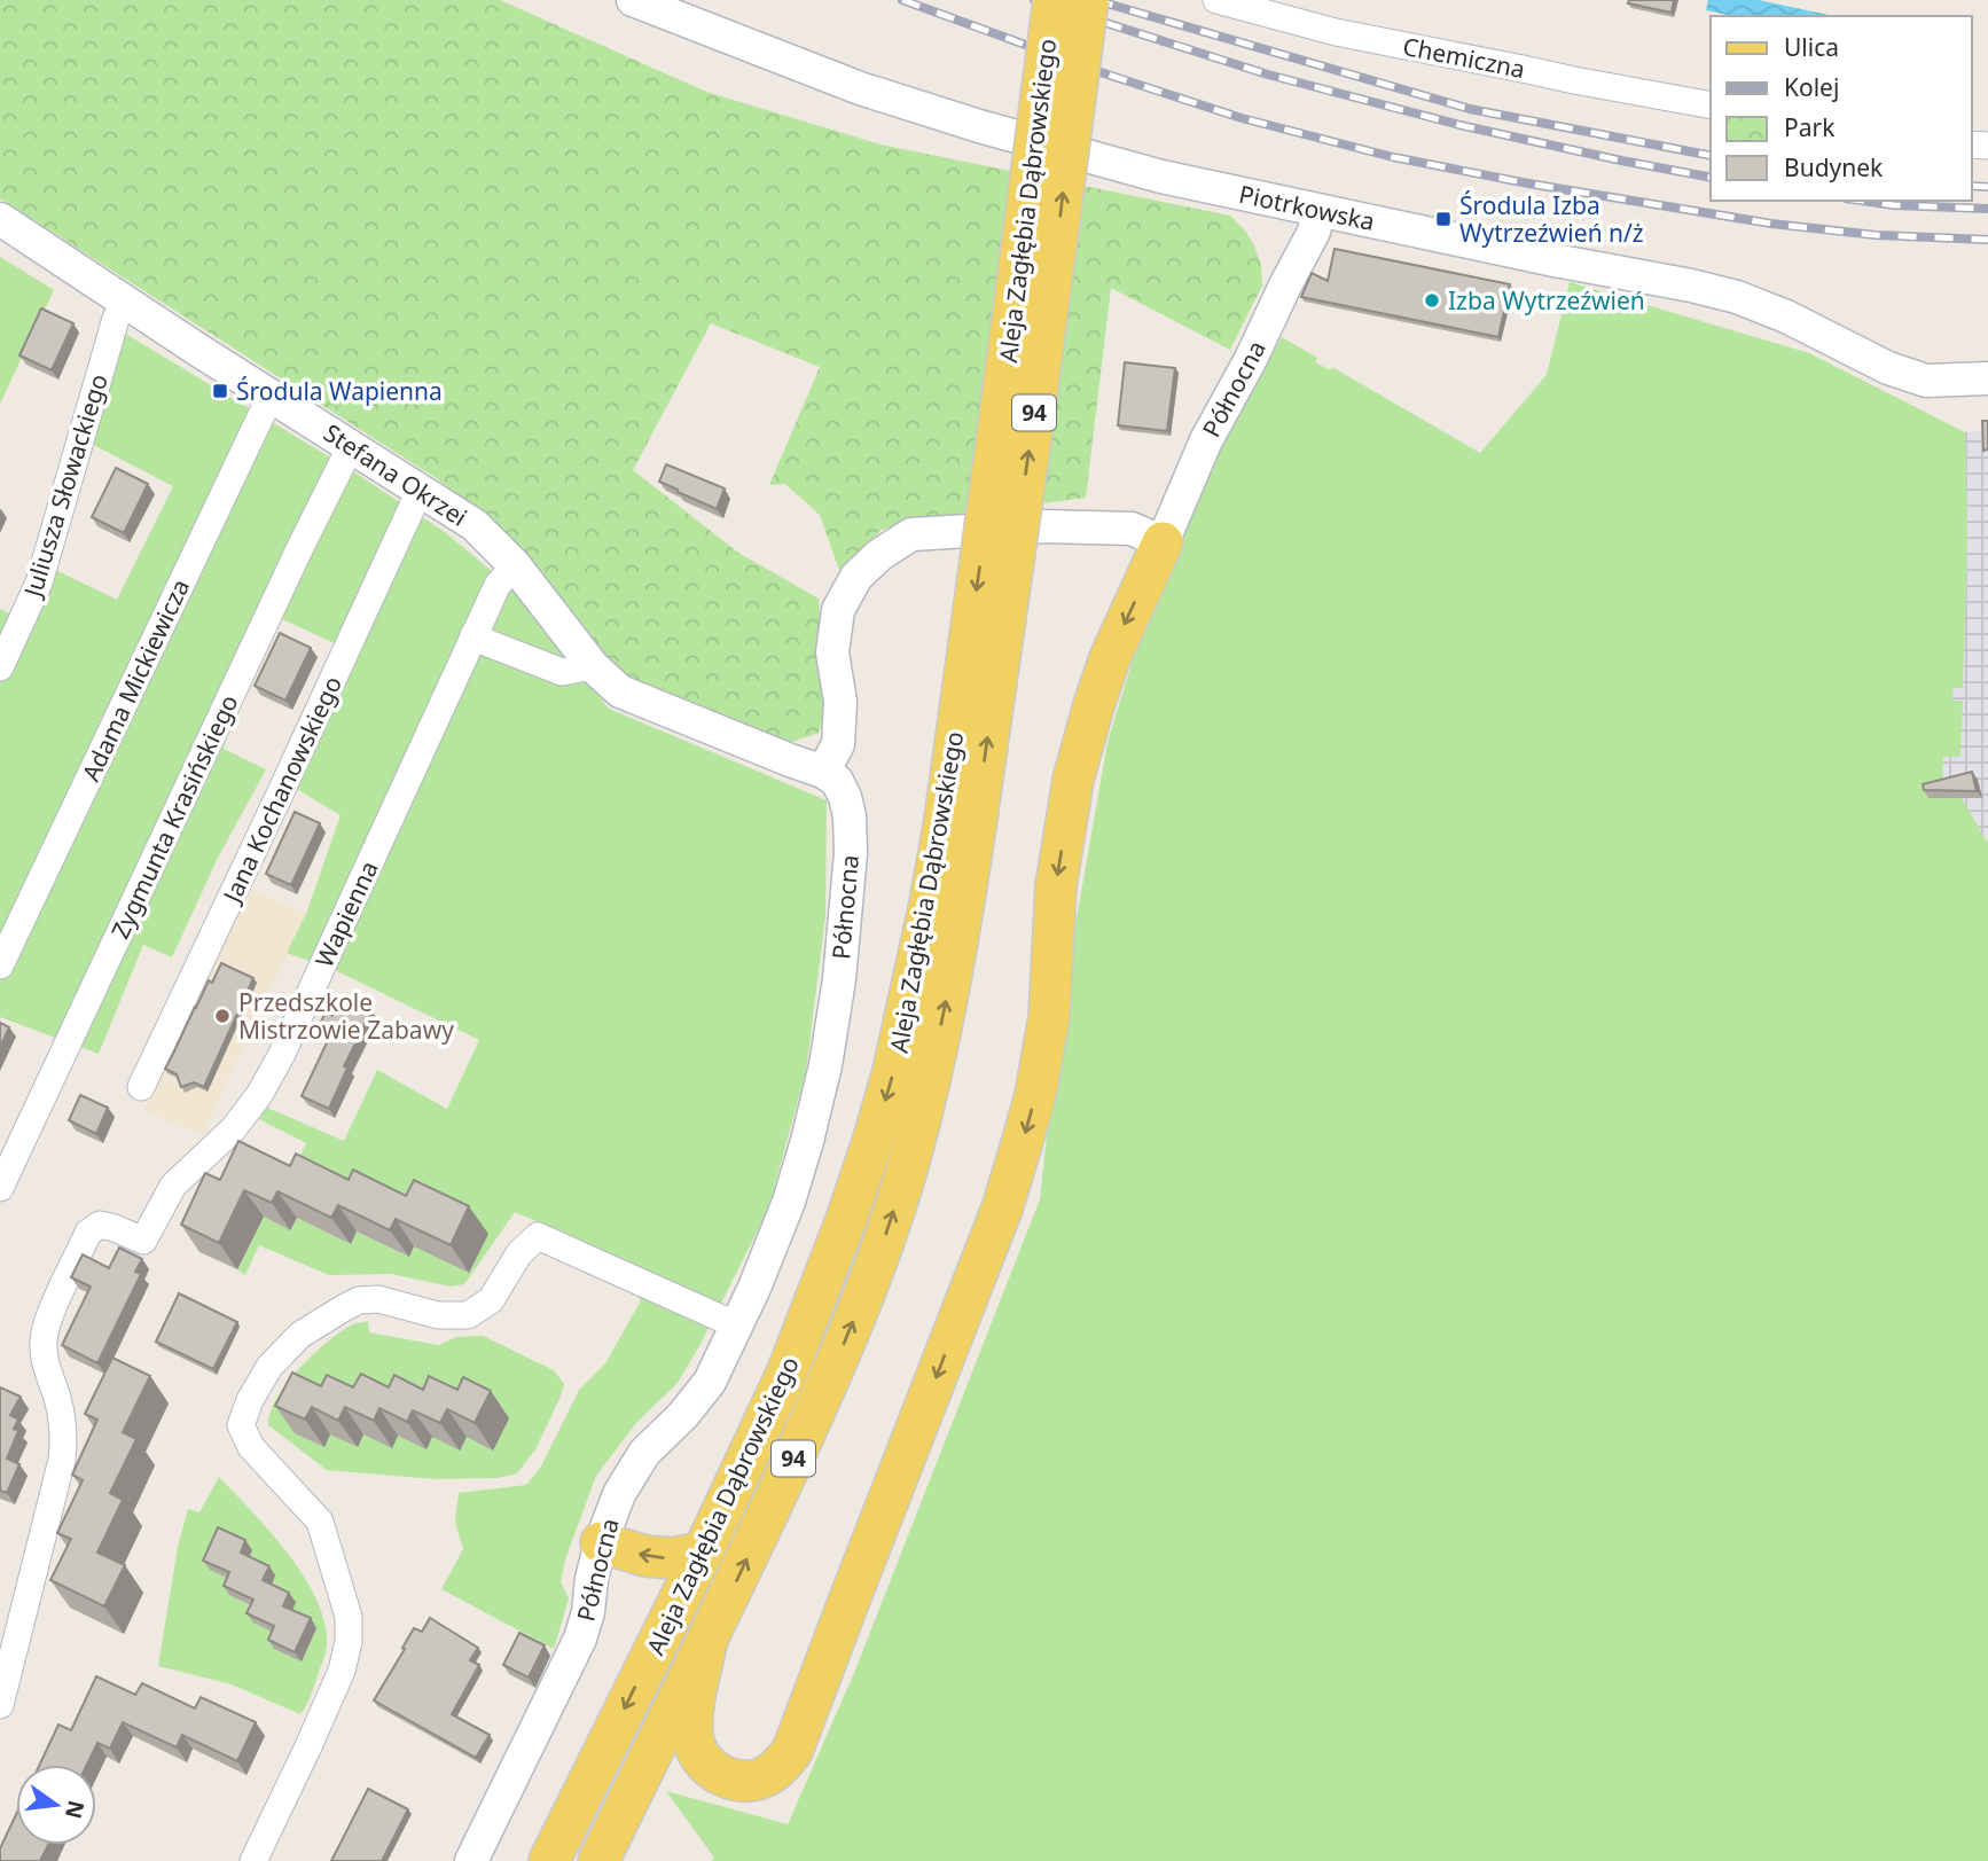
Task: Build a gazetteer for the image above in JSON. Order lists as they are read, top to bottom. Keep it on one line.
{"streets":{"main road":["Aleja Zagłębia Dąbrowskiego","94"],"street":["Chemiczna","Piotrkowska","Północna","Stefana Okrzei","Juliusza Słowackiego","Adama Mickiewicza","Jana Kochanowskiego","Zygmunta Krasińskiego","Wapienna"]},"crossings":[["Piotrkowska","Północna"],["Północna","Stefana Okrzei"],["Stefana Okrzei","Juliusza Słowackiego"],["Stefana Okrzei","Adama Mickiewicza"],["Stefana Okrzei","Jana Kochanowskiego"],["Stefana Okrzei","Zygmunta Krasińskiego"],["Stefana Okrzei","Wapienna"]],"places":{"transit":["Środula Izba Wytrzeźwień n/ż","Środula Wapienna"],"other":["Izba Wytrzeźwień","Przedszkole Mistrzowie Zabawy"]},"legend":["Ulica","Kolej","Park","Budynek"],"north":"right"}
